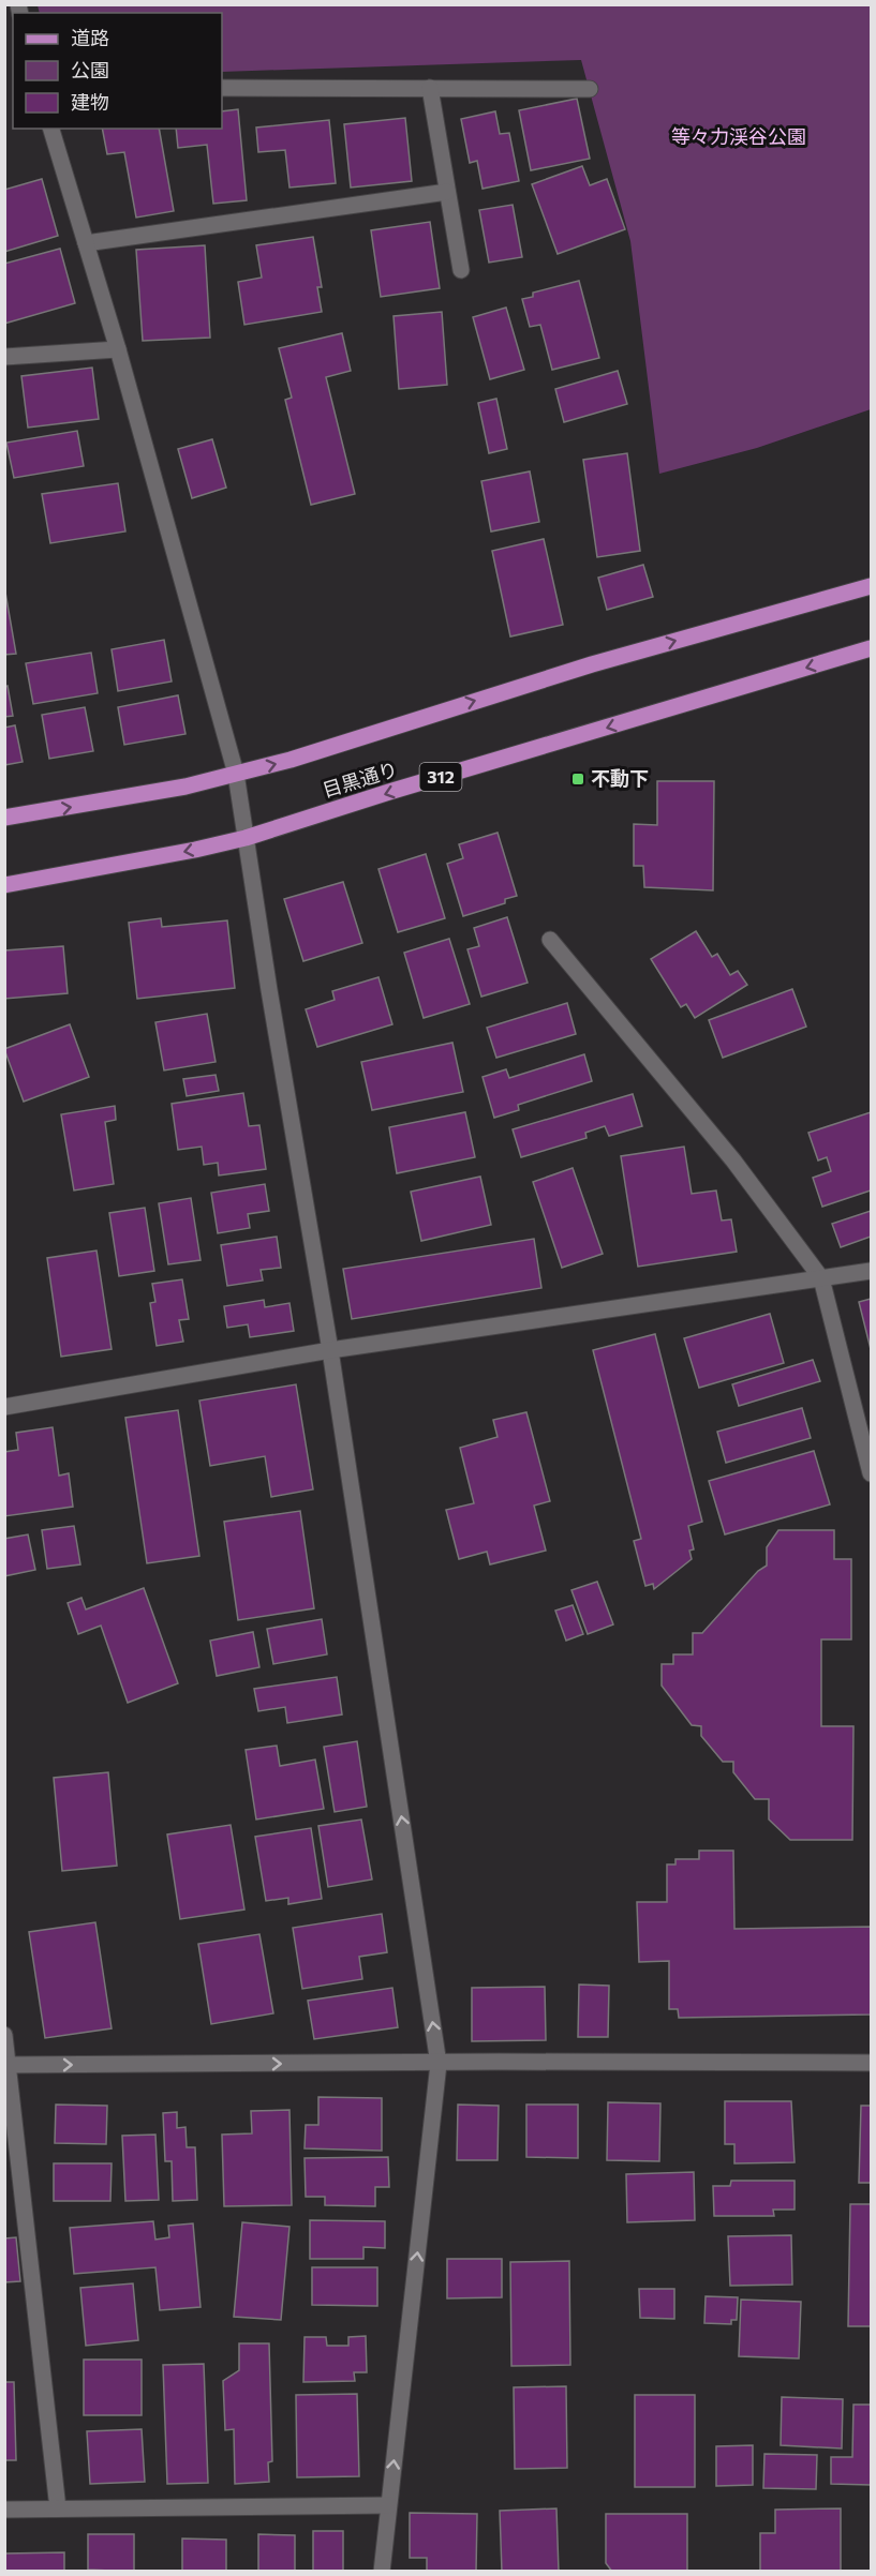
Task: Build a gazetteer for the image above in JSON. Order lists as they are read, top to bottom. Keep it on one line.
{"streets":{"main road":["312","目黒通り"]},"parks":["等々力渓谷公園"],"places":{"transit":["不動下"]},"legend":["道路","公園","建物"]}
